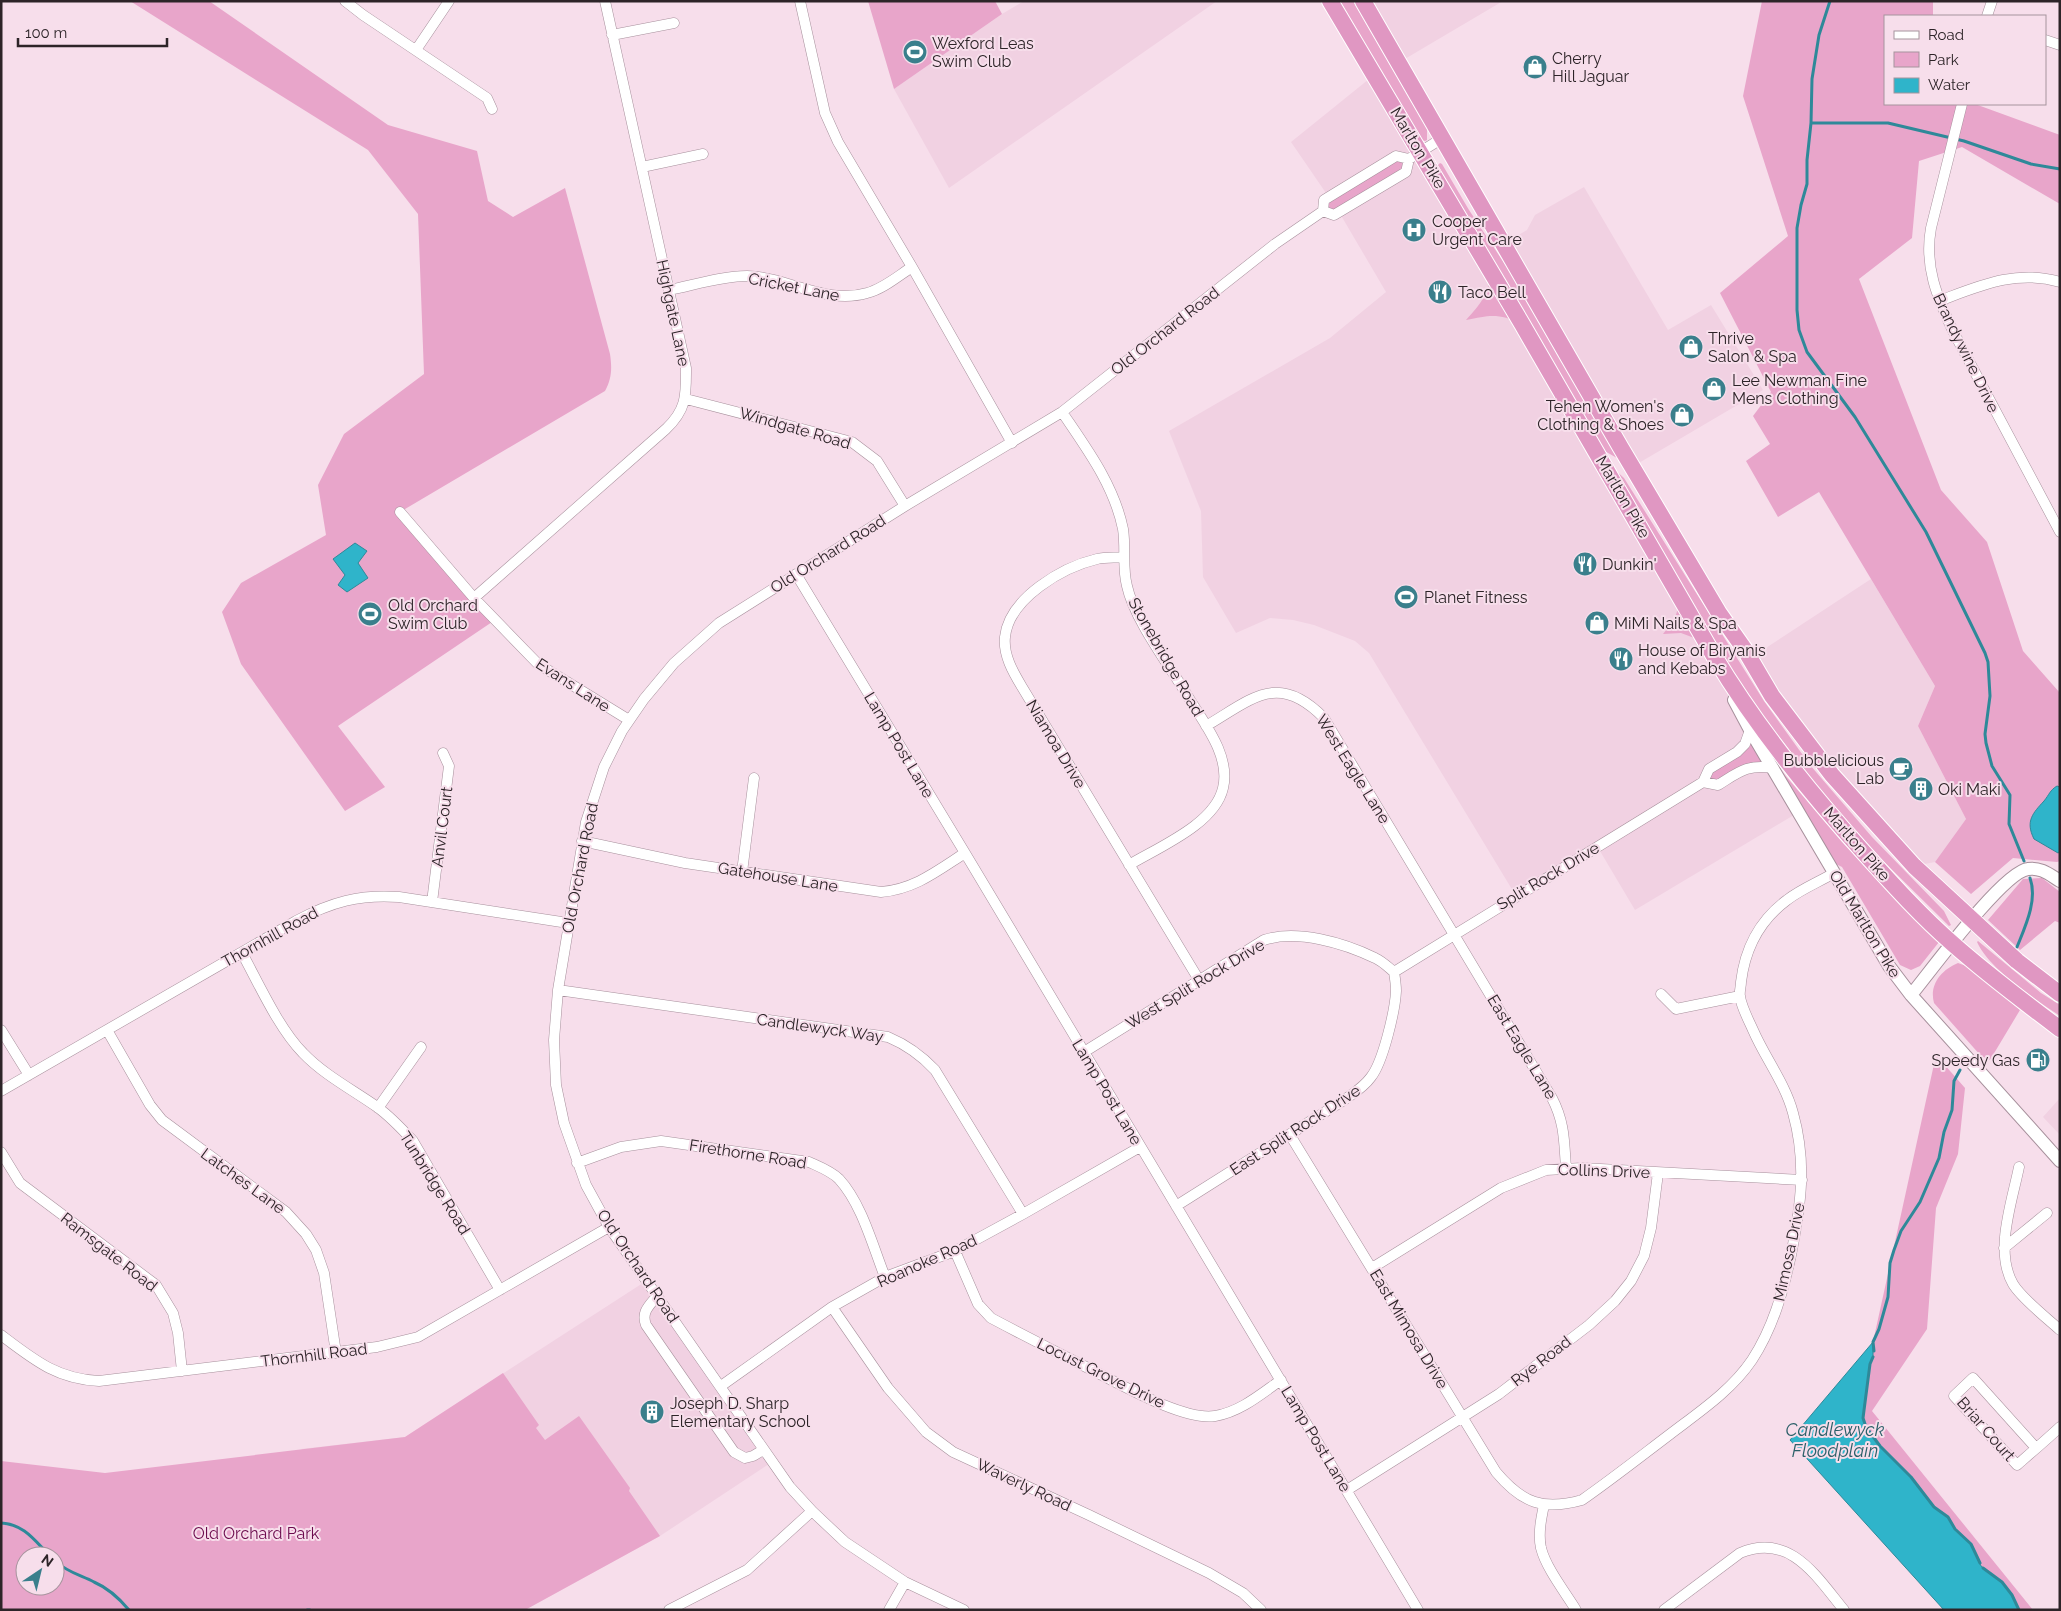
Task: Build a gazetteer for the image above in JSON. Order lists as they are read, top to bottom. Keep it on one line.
{"streets":{"highway":["Marlton Pike"],"street":["Cricket Lane","Highgate Lane","Old Orchard Road","Brandywine Drive","Windgate Road","Stonebridge Road","Evans Lane","Niamoa Drive","Lamp Post Lane","West Eagle Lane","Anvil Court","Split Rock Drive","Gatehouse Lane","Old Marlton Pike","Thornhill Road","West Split Rock Drive","Candlewyck Way","East Eagle Lane","East Split Rock Drive","Firethorne Road","Collins Drive","Latches Lane","Tunbridge Road","Ramsgate Road","Mimosa Drive","Roanoke Road","East Mimosa Drive","Rye Road","Locust Grove Drive","Briar Court","Waverly Road"]},"crossings":[["Marlton Pike","Old Orchard Road"],["Marlton Pike","Old Marlton Pike"],["Cricket Lane","Highgate Lane"],["Highgate Lane","Windgate Road"],["Highgate Lane","Evans Lane"],["Old Orchard Road","Windgate Road"],["Old Orchard Road","Stonebridge Road"],["Old Orchard Road","Evans Lane"],["Old Orchard Road","Lamp Post Lane"],["Old Orchard Road","Gatehouse Lane"],["Old Orchard Road","Thornhill Road"],["Old Orchard Road","Candlewyck Way"],["Old Orchard Road","Firethorne Road"],["Old Orchard Road","Roanoke Road"],["Stonebridge Road","Niamoa Drive"],["Stonebridge Road","West Eagle Lane"],["Niamoa Drive","West Split Rock Drive"],["Lamp Post Lane","Gatehouse Lane"],["Lamp Post Lane","West Split Rock Drive"],["Lamp Post Lane","East Split Rock Drive"],["Lamp Post Lane","Roanoke Road"],["Lamp Post Lane","Rye Road"],["Lamp Post Lane","Locust Grove Drive"],["West Eagle Lane","Split Rock Drive"],["West Eagle Lane","East Eagle Lane"],["Anvil Court","Thornhill Road"],["Split Rock Drive","Old Marlton Pike"],["Split Rock Drive","West Split Rock Drive"],["Split Rock Drive","East Eagle Lane"],["Split Rock Drive","East Split Rock Drive"],["Old Marlton Pike","Mimosa Drive"],["Thornhill Road","Latches Lane"],["Thornhill Road","Tunbridge Road"],["Thornhill Road","Ramsgate Road"],["West Split Rock Drive","East Split Rock Drive"],["Candlewyck Way","Roanoke Road"],["East Eagle Lane","Collins Drive"],["East Split Rock Drive","East Mimosa Drive"],["Firethorne Road","Roanoke Road"],["Collins Drive","Mimosa Drive"],["Collins Drive","East Mimosa Drive"],["Collins Drive","Rye Road"],["Mimosa Drive","East Mimosa Drive"],["Roanoke Road","Locust Grove Drive"],["Roanoke Road","Waverly Road"],["East Mimosa Drive","Rye Road"]],"water":["Candlewyck Floodplain"],"parks":["Old Orchard Park"],"places":{"sports":["Wexford Leas Swim Club","Planet Fitness","Old Orchard Swim Club"],"shop":["Cherry Hill Jaguar","Thrive Salon & Spa","Lee Newman Fine Mens Clothing","Tehen Women's Clothing & Shoes","MiMi Nails & Spa"],"hospital":["Cooper Urgent Care"],"restaurant":["Taco Bell","Dunkin'","House of Biryanis and Kebabs"],"cafe":["Bubblelicious Lab"],"building":["Oki Maki","Joseph D. Sharp Elementary School"],"fuel station":["Speedy Gas"]},"legend":["Road","Park","Water"],"scale_bar":"100 m","north":"top right"}
